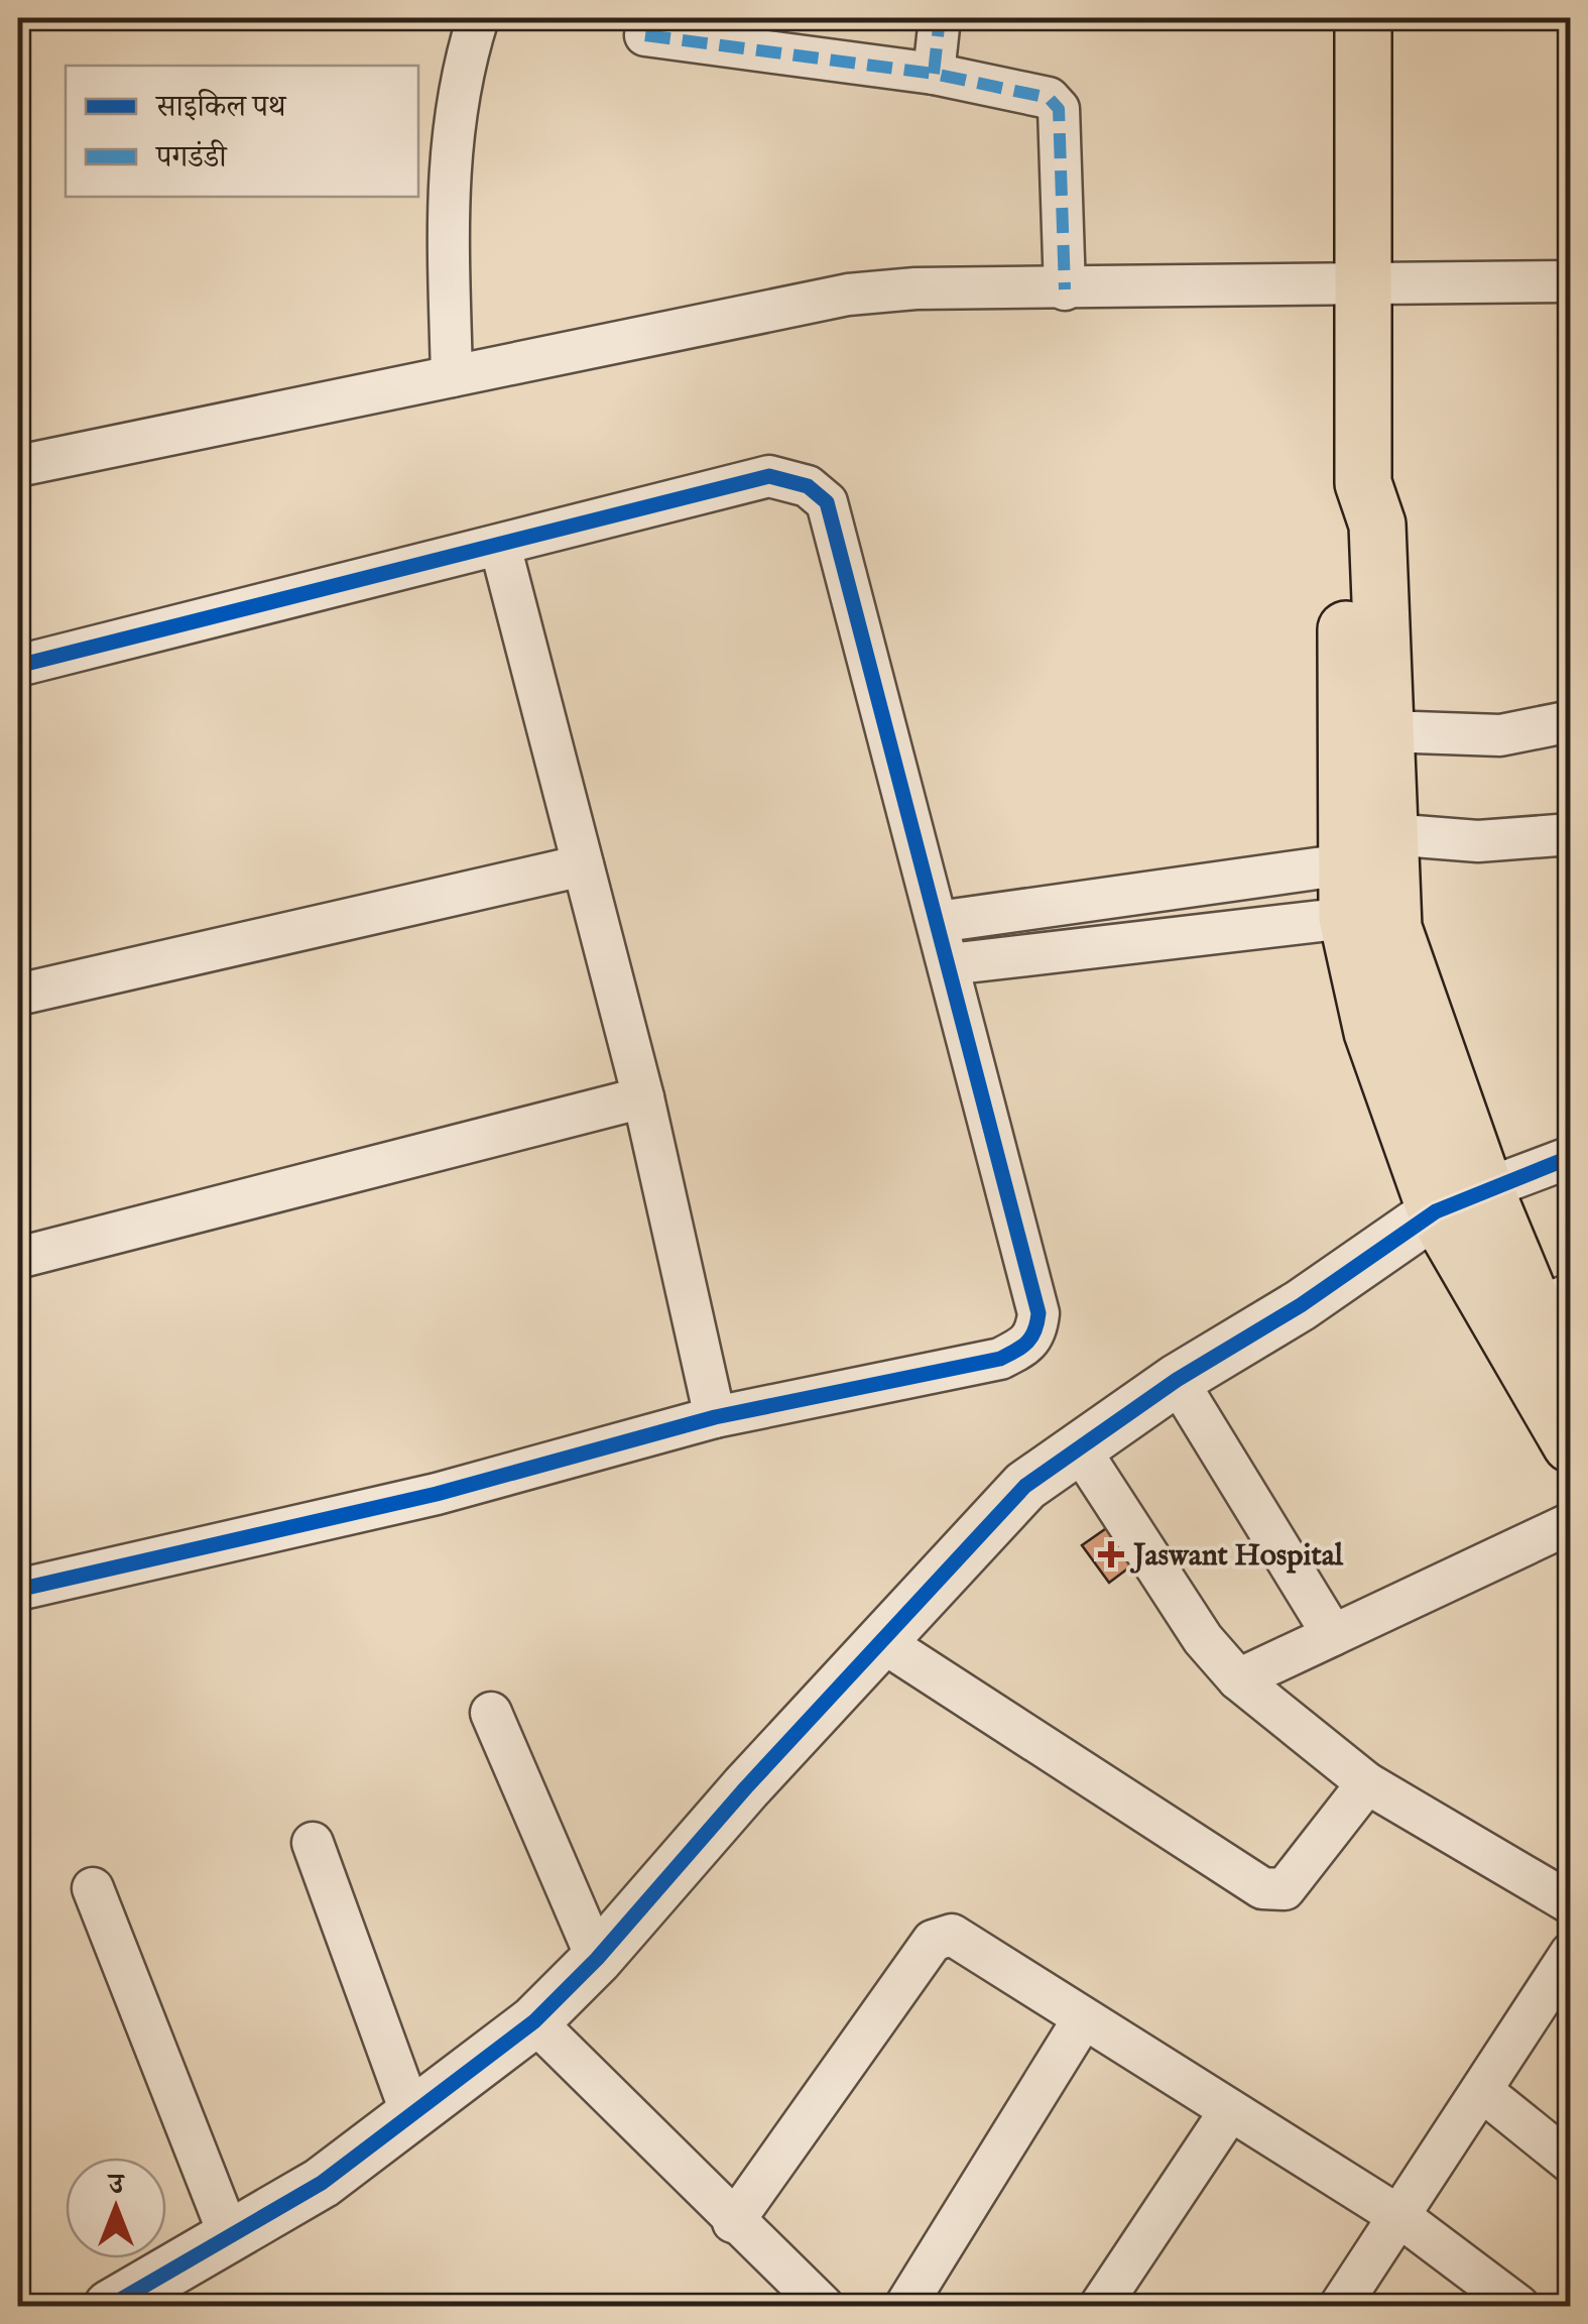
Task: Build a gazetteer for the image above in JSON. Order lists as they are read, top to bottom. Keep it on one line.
{"places":{"health":["Jaswant Hospital"]},"legend":["साइकिल पथ","पगडंडी"],"north":"top"}
